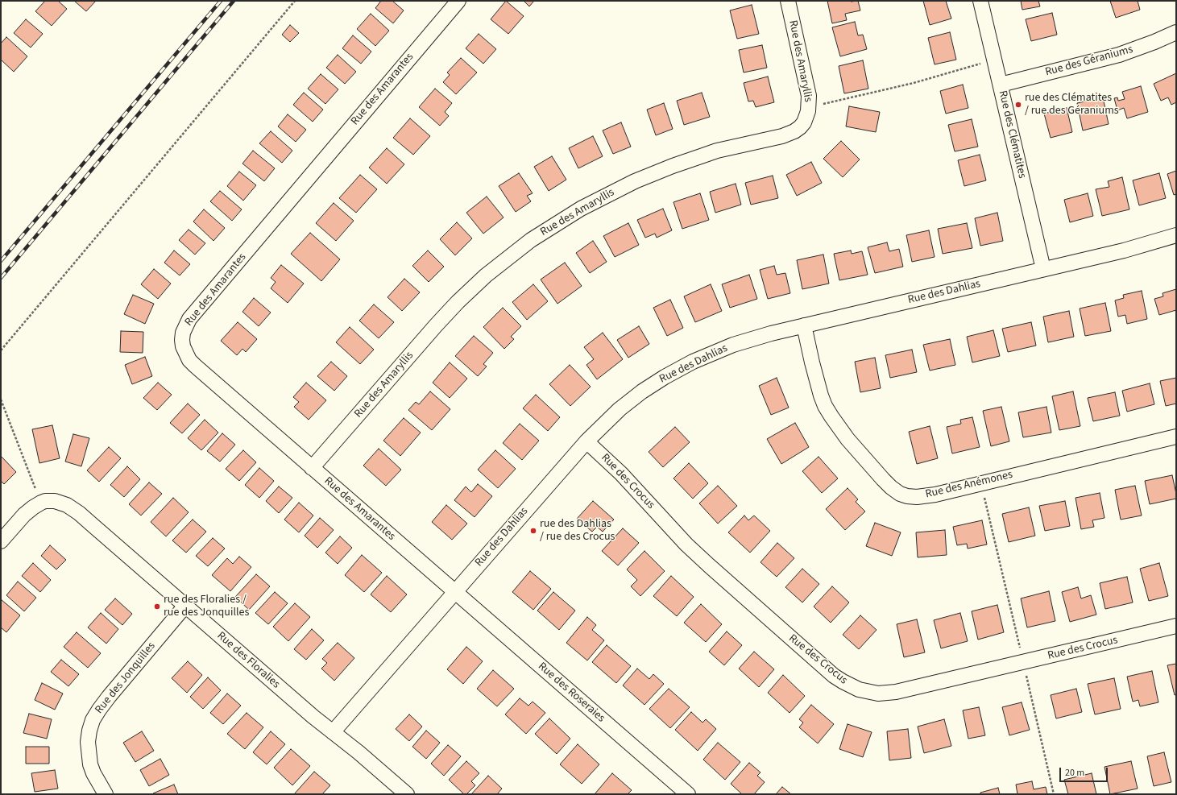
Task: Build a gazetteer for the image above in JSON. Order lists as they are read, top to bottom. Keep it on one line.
{"streets":{"street":["Rue des Amaryllis","Rue des Géraniums","Rue des Amarantes","Rue des Clématites","Rue des Dahlias","Rue des Crocus","Rue des Anémones","Rue des Floralies","Rue des Jonquilles","Rue des Roseraies"]},"crossings":[["Rue des Amaryllis","Rue des Amarantes"],["Rue des Géraniums","Rue des Clématites"],["Rue des Amarantes","Rue des Dahlias"],["Rue des Amarantes","Rue des Roseraies"],["Rue des Clématites","Rue des Dahlias"],["Rue des Dahlias","Rue des Crocus"],["Rue des Dahlias","Rue des Anémones"],["Rue des Dahlias","Rue des Floralies"],["Rue des Dahlias","Rue des Roseraies"],["Rue des Floralies","Rue des Jonquilles"]],"places":["rue des Clématites / rue des Géraniums","rue des Dahlias / rue des Crocus","rue des Floralies / rue des Jonquilles"],"scale_bar":"20 m"}
